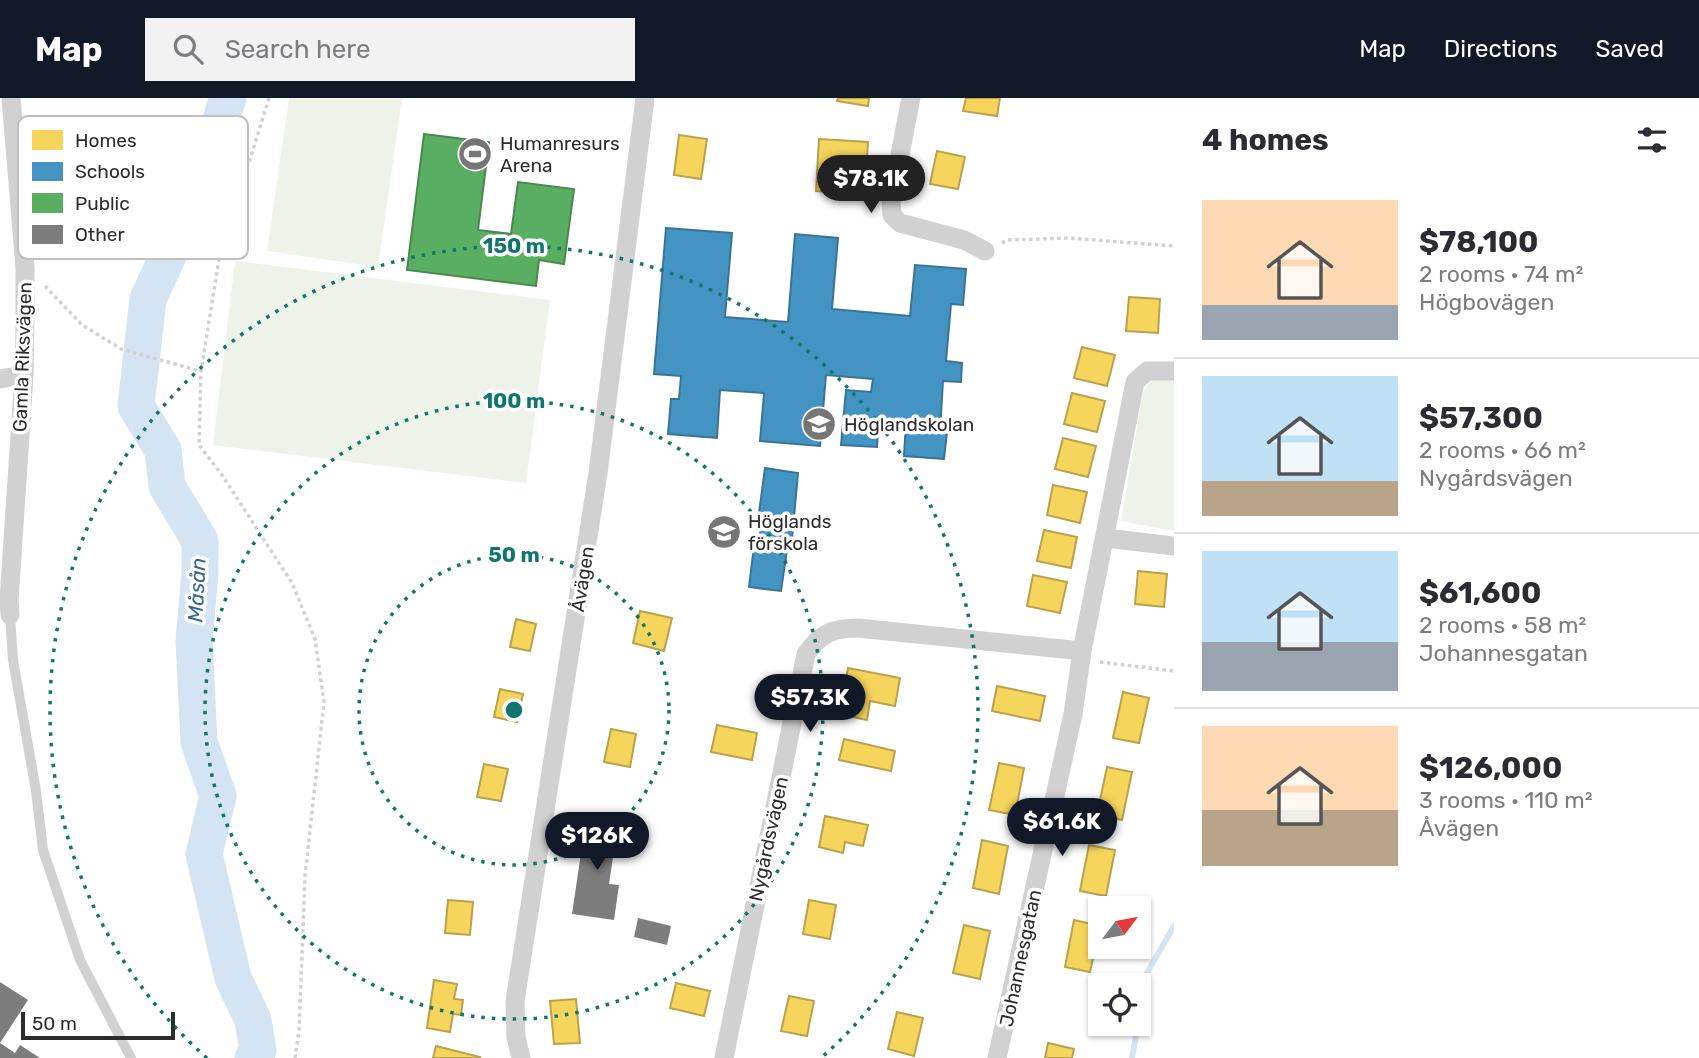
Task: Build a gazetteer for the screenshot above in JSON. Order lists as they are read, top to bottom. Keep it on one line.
{"streets":{"street":["Gamla Riksvägen","Åvägen","Nygårdsvägen","Johannesgatan"]},"crossings":[["Nygårdsvägen","Johannesgatan"]],"water":["Måsån"],"places":{"sports":["Humanresurs Arena"],"school or university":["Höglandskolan","Höglands förskola"]},"legend":["Homes","Schools","Public","Other"],"scale_bar":"50 m","north":"top right","page":{"header":"Map","search":"Search here","nav":["Map","Directions","Saved"],"heading":"4 homes","price":["$78.1K","$57.3K","$61.6K","$126K"],"list":[{"name":"$78,100","note":"2 rooms · 74 m² · Högbovägen"},{"name":"$57,300","note":"2 rooms · 66 m² · Nygårdsvägen"},{"name":"$61,600","note":"2 rooms · 58 m² · Johannesgatan"},{"name":"$126,000","note":"3 rooms · 110 m² · Åvägen"}],"scale":"50 m"},"rings":["150 m","100 m","50 m"]}
